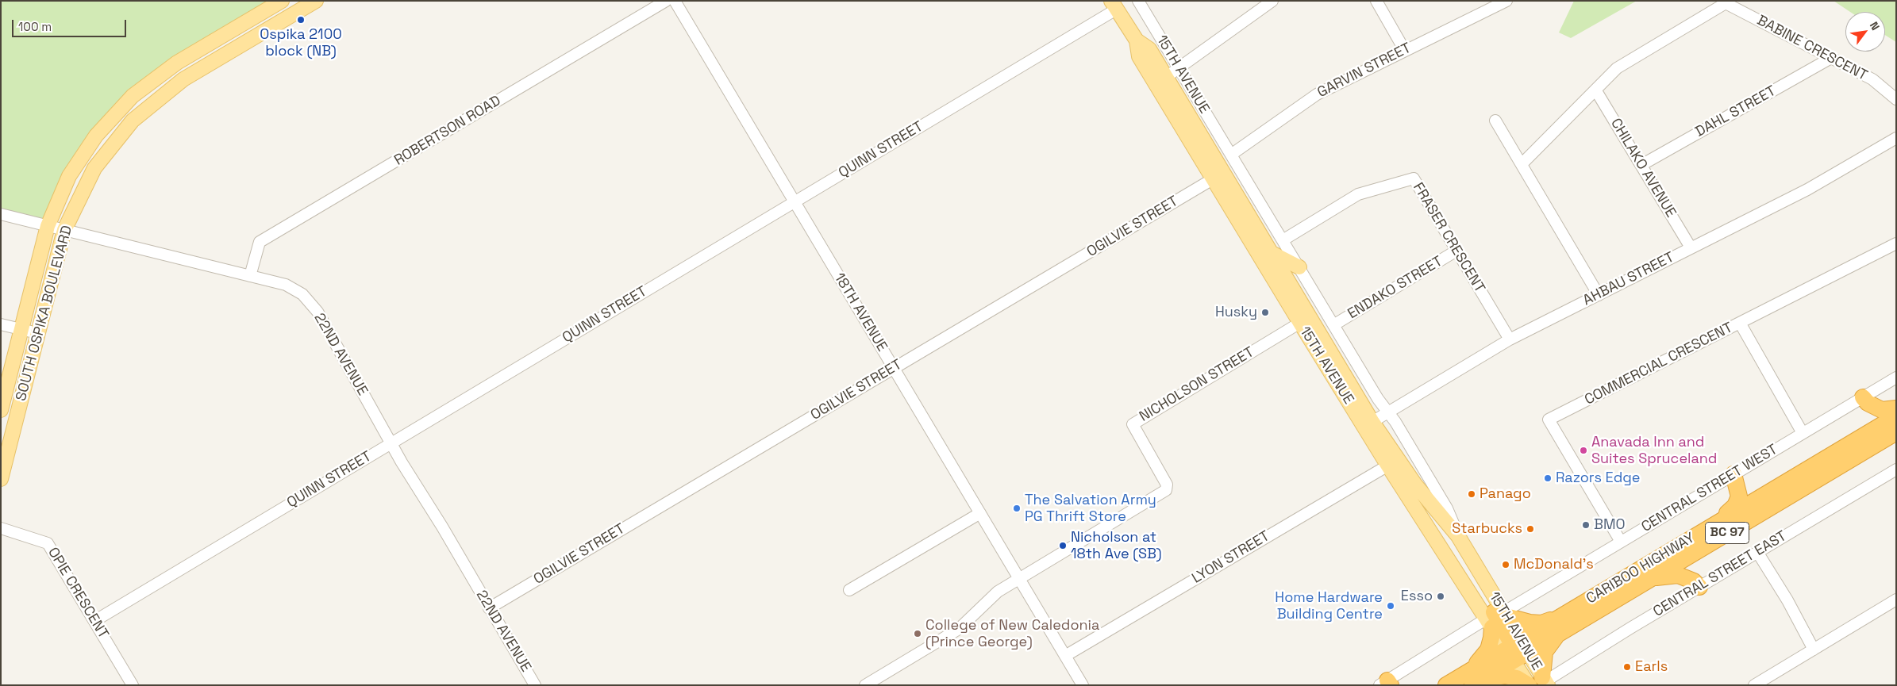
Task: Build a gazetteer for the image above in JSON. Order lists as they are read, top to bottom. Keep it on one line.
{"streets":{"highway":["BC 97","CARIBOO HIGHWAY"],"main road":["15TH AVENUE","SOUTH OSPIKA BOULEVARD"],"street":["BABINE CRESCENT","GARVIN STREET","DAHL STREET","ROBERTSON ROAD","QUINN STREET","CHILAKO AVENUE","OGILVIE STREET","FRASER CRESCENT","AHBAU STREET","ENDAKO STREET","18TH AVENUE","22ND AVENUE","COMMERCIAL CRESCENT","NICHOLSON STREET","CENTRAL STREET WEST","LYON STREET","CENTRAL STREET EAST","OPIE CRESCENT"]},"crossings":[["BABINE CRESCENT","DAHL STREET"],["BABINE CRESCENT","CHILAKO AVENUE"],["GARVIN STREET","15TH AVENUE"],["15TH AVENUE","QUINN STREET"],["15TH AVENUE","OGILVIE STREET"],["15TH AVENUE","FRASER CRESCENT"],["15TH AVENUE","AHBAU STREET"],["15TH AVENUE","ENDAKO STREET"],["15TH AVENUE","NICHOLSON STREET"],["15TH AVENUE","CENTRAL STREET WEST"],["15TH AVENUE","LYON STREET"],["15TH AVENUE","CARIBOO HIGHWAY"],["15TH AVENUE","CENTRAL STREET EAST"],["DAHL STREET","CHILAKO AVENUE"],["ROBERTSON ROAD","22ND AVENUE"],["QUINN STREET","18TH AVENUE"],["QUINN STREET","22ND AVENUE"],["QUINN STREET","OPIE CRESCENT"],["CHILAKO AVENUE","AHBAU STREET"],["OGILVIE STREET","18TH AVENUE"],["OGILVIE STREET","22ND AVENUE"],["FRASER CRESCENT","AHBAU STREET"],["FRASER CRESCENT","ENDAKO STREET"],["18TH AVENUE","NICHOLSON STREET"],["18TH AVENUE","LYON STREET"],["SOUTH OSPIKA BOULEVARD","22ND AVENUE"],["COMMERCIAL CRESCENT","CENTRAL STREET WEST"]],"places":["Ospika 2100 block (NB)","Husky","Anavada Inn and Suites Spruceland","Razors Edge","Panago","The Salvation Army PG Thrift Store","BMO","Starbucks","Nicholson at 18th Ave (SB)","McDonald's","Esso","Home Hardware Building Centre","College of New Caledonia (Prince George)","Earls"],"scale_bar":"100 m","north":"top right"}
